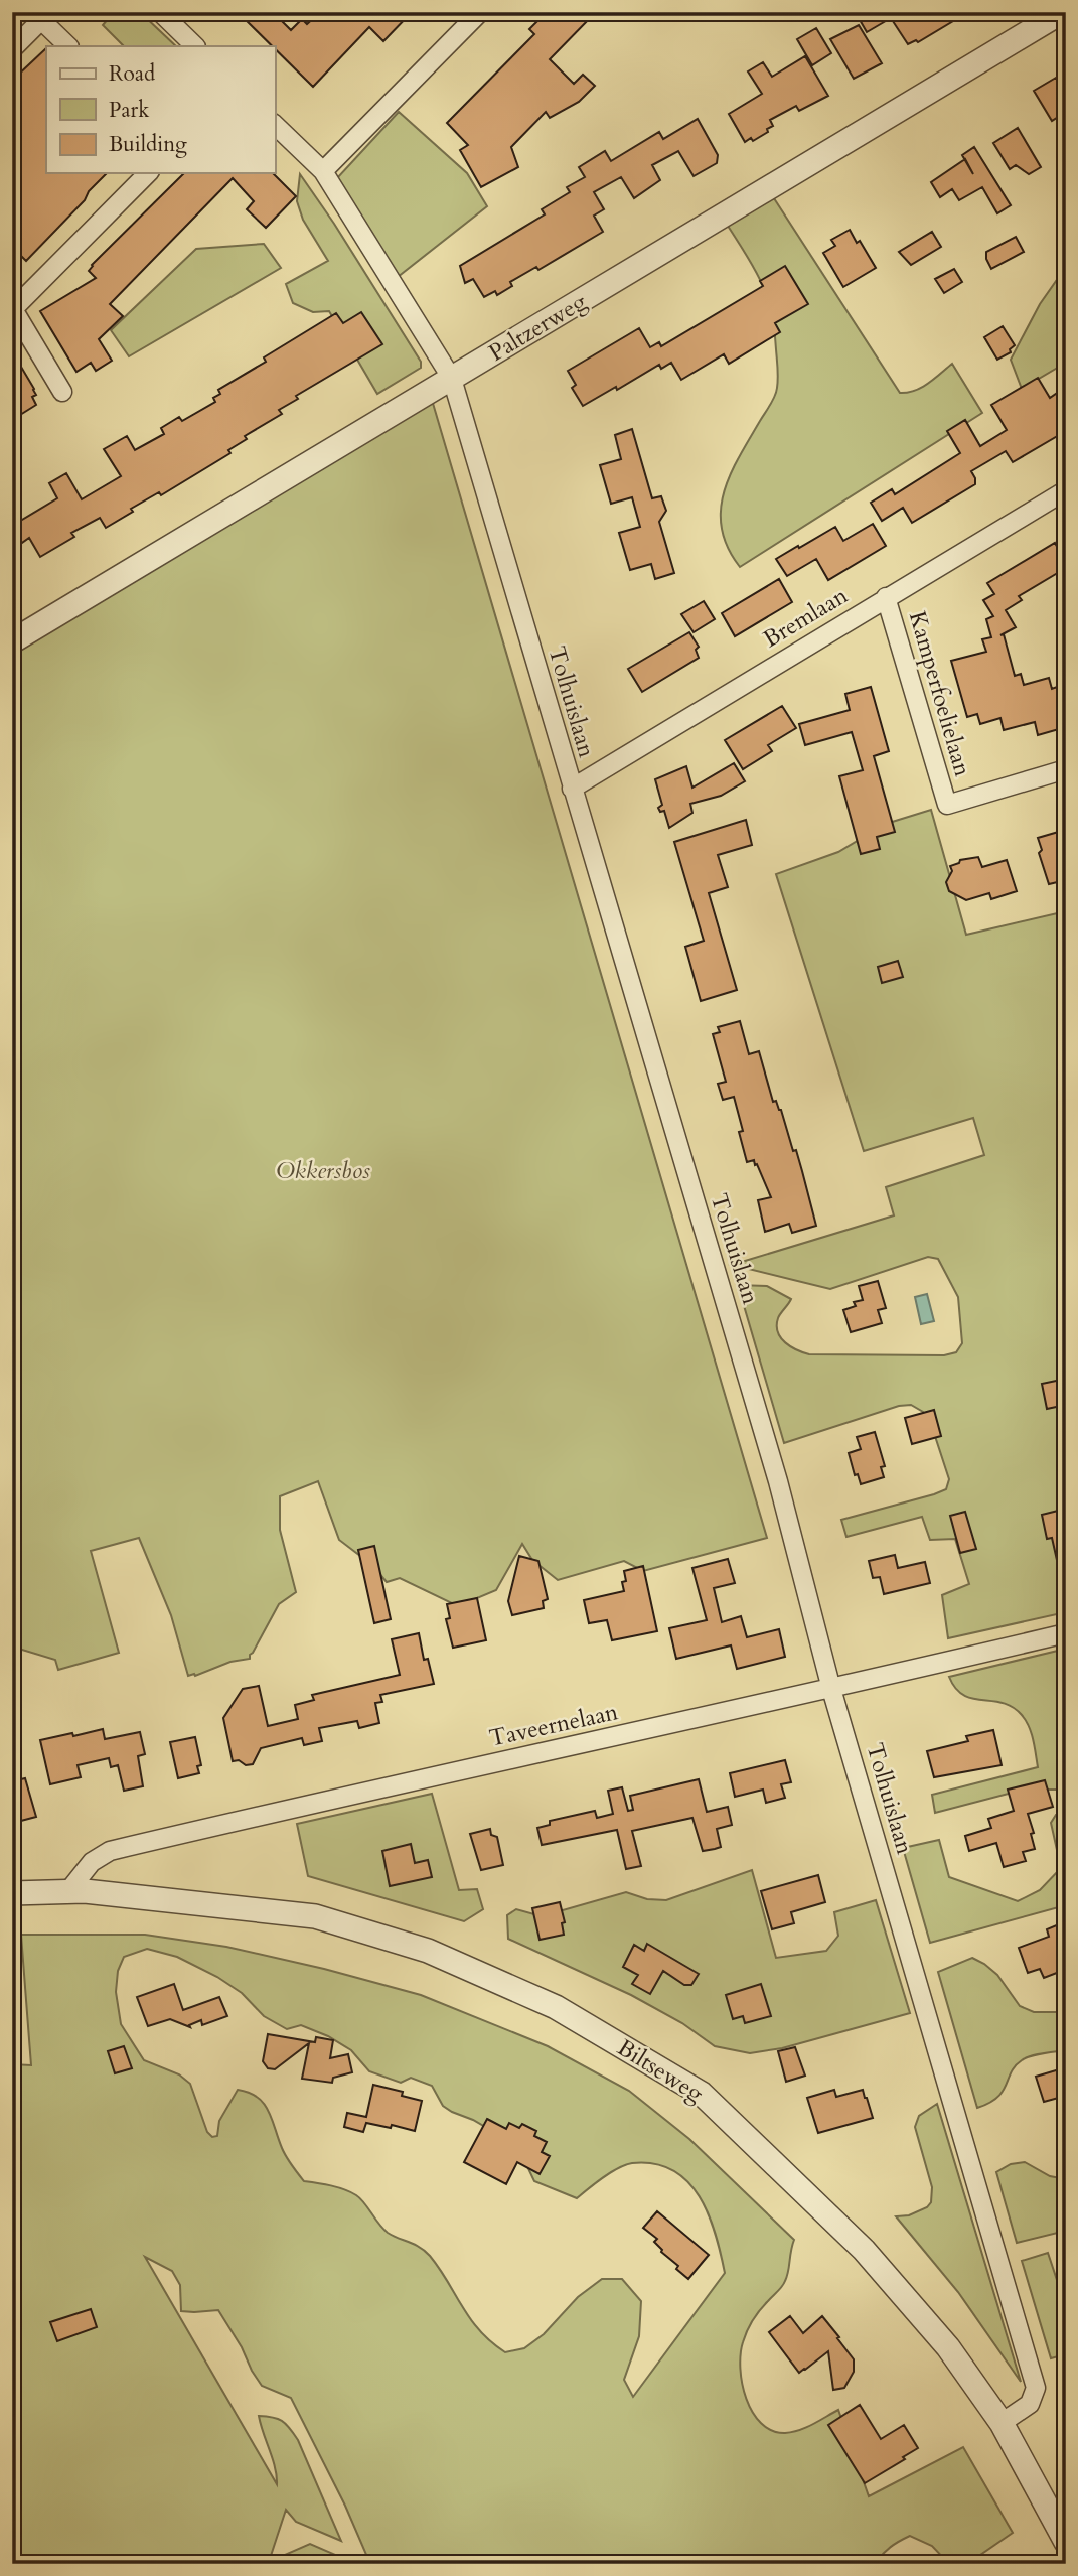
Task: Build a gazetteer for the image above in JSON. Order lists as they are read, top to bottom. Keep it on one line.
{"streets":{"street":["Paltzerweg","Bremlaan","Kamperfoelielaan","Tolhuislaan","Taveernelaan","Biltseweg"]},"crossings":[["Paltzerweg","Tolhuislaan"],["Bremlaan","Kamperfoelielaan"],["Bremlaan","Tolhuislaan"],["Tolhuislaan","Taveernelaan"],["Tolhuislaan","Biltseweg"],["Taveernelaan","Biltseweg"]],"parks":["Okkersbos"],"legend":["Road","Park","Building"]}
